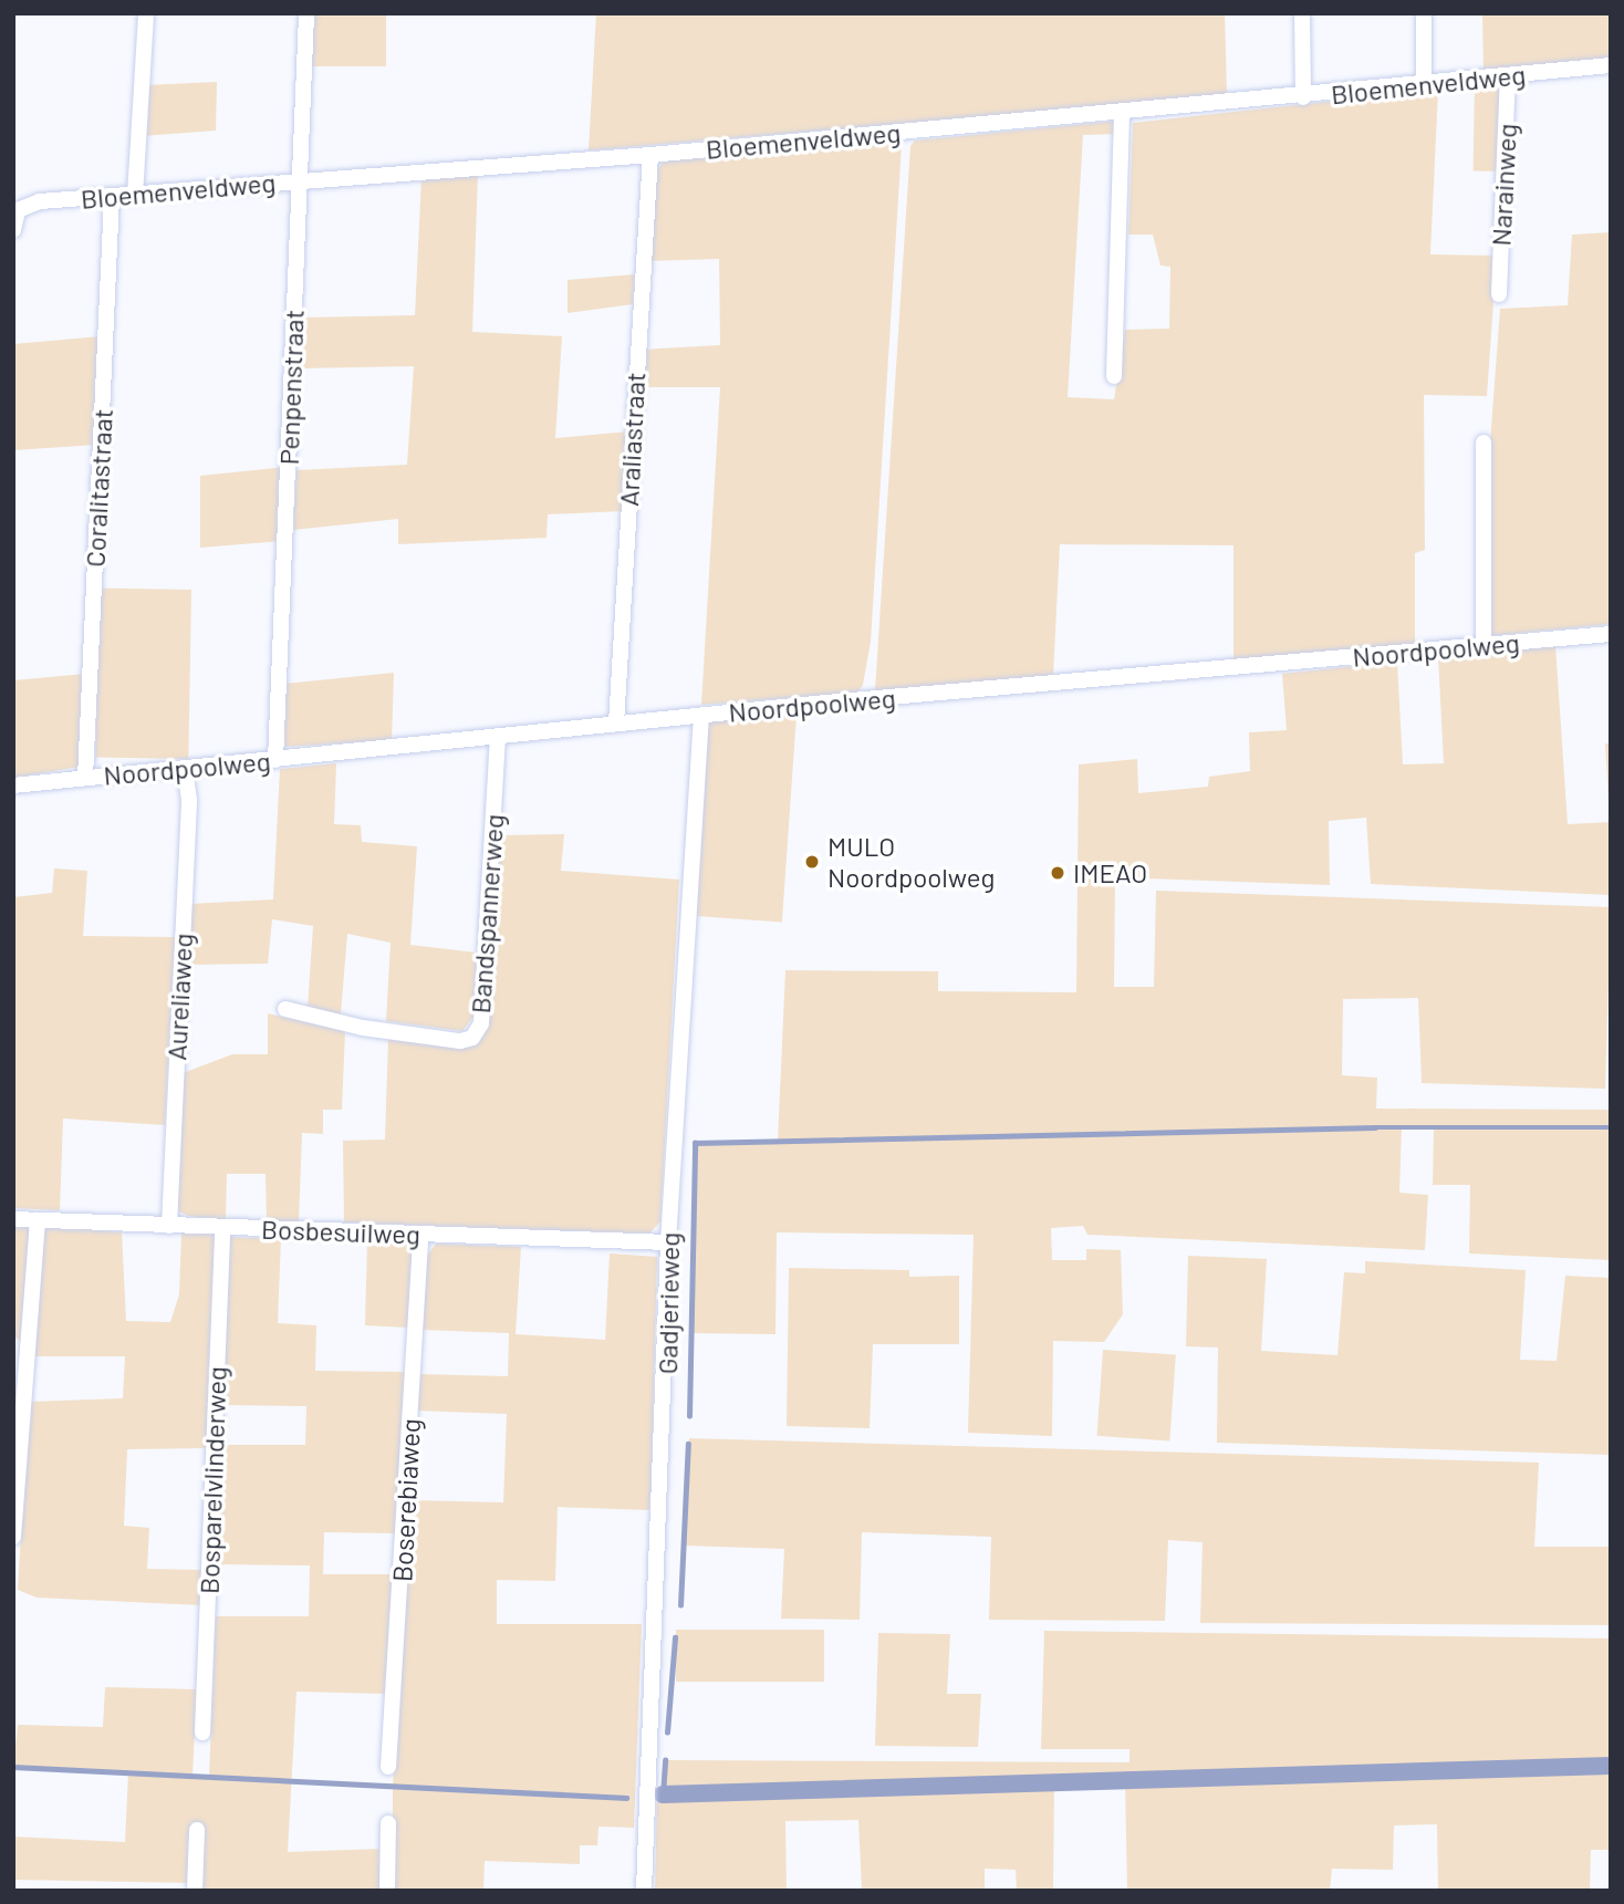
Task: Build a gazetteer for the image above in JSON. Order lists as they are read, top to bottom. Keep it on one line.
{"streets":{"street":["Bloemenveldweg","Narainweg","Penpenstraat","Araliastraat","Coralitastraat","Noordpoolweg","Bandspannerweg","Aureliaweg","Bosbesuilweg","Gadjerieweg","Bosparelvlinderweg","Boserebiaweg"]},"crossings":[["Bloemenveldweg","Narainweg"],["Bloemenveldweg","Penpenstraat"],["Bloemenveldweg","Araliastraat"],["Bloemenveldweg","Coralitastraat"],["Penpenstraat","Noordpoolweg"],["Araliastraat","Noordpoolweg"],["Coralitastraat","Noordpoolweg"],["Noordpoolweg","Bandspannerweg"],["Noordpoolweg","Aureliaweg"],["Noordpoolweg","Gadjerieweg"],["Aureliaweg","Bosbesuilweg"],["Bosbesuilweg","Gadjerieweg"],["Bosbesuilweg","Bosparelvlinderweg"],["Bosbesuilweg","Boserebiaweg"]],"places":["MULO Noordpoolweg","IMEAO"]}
